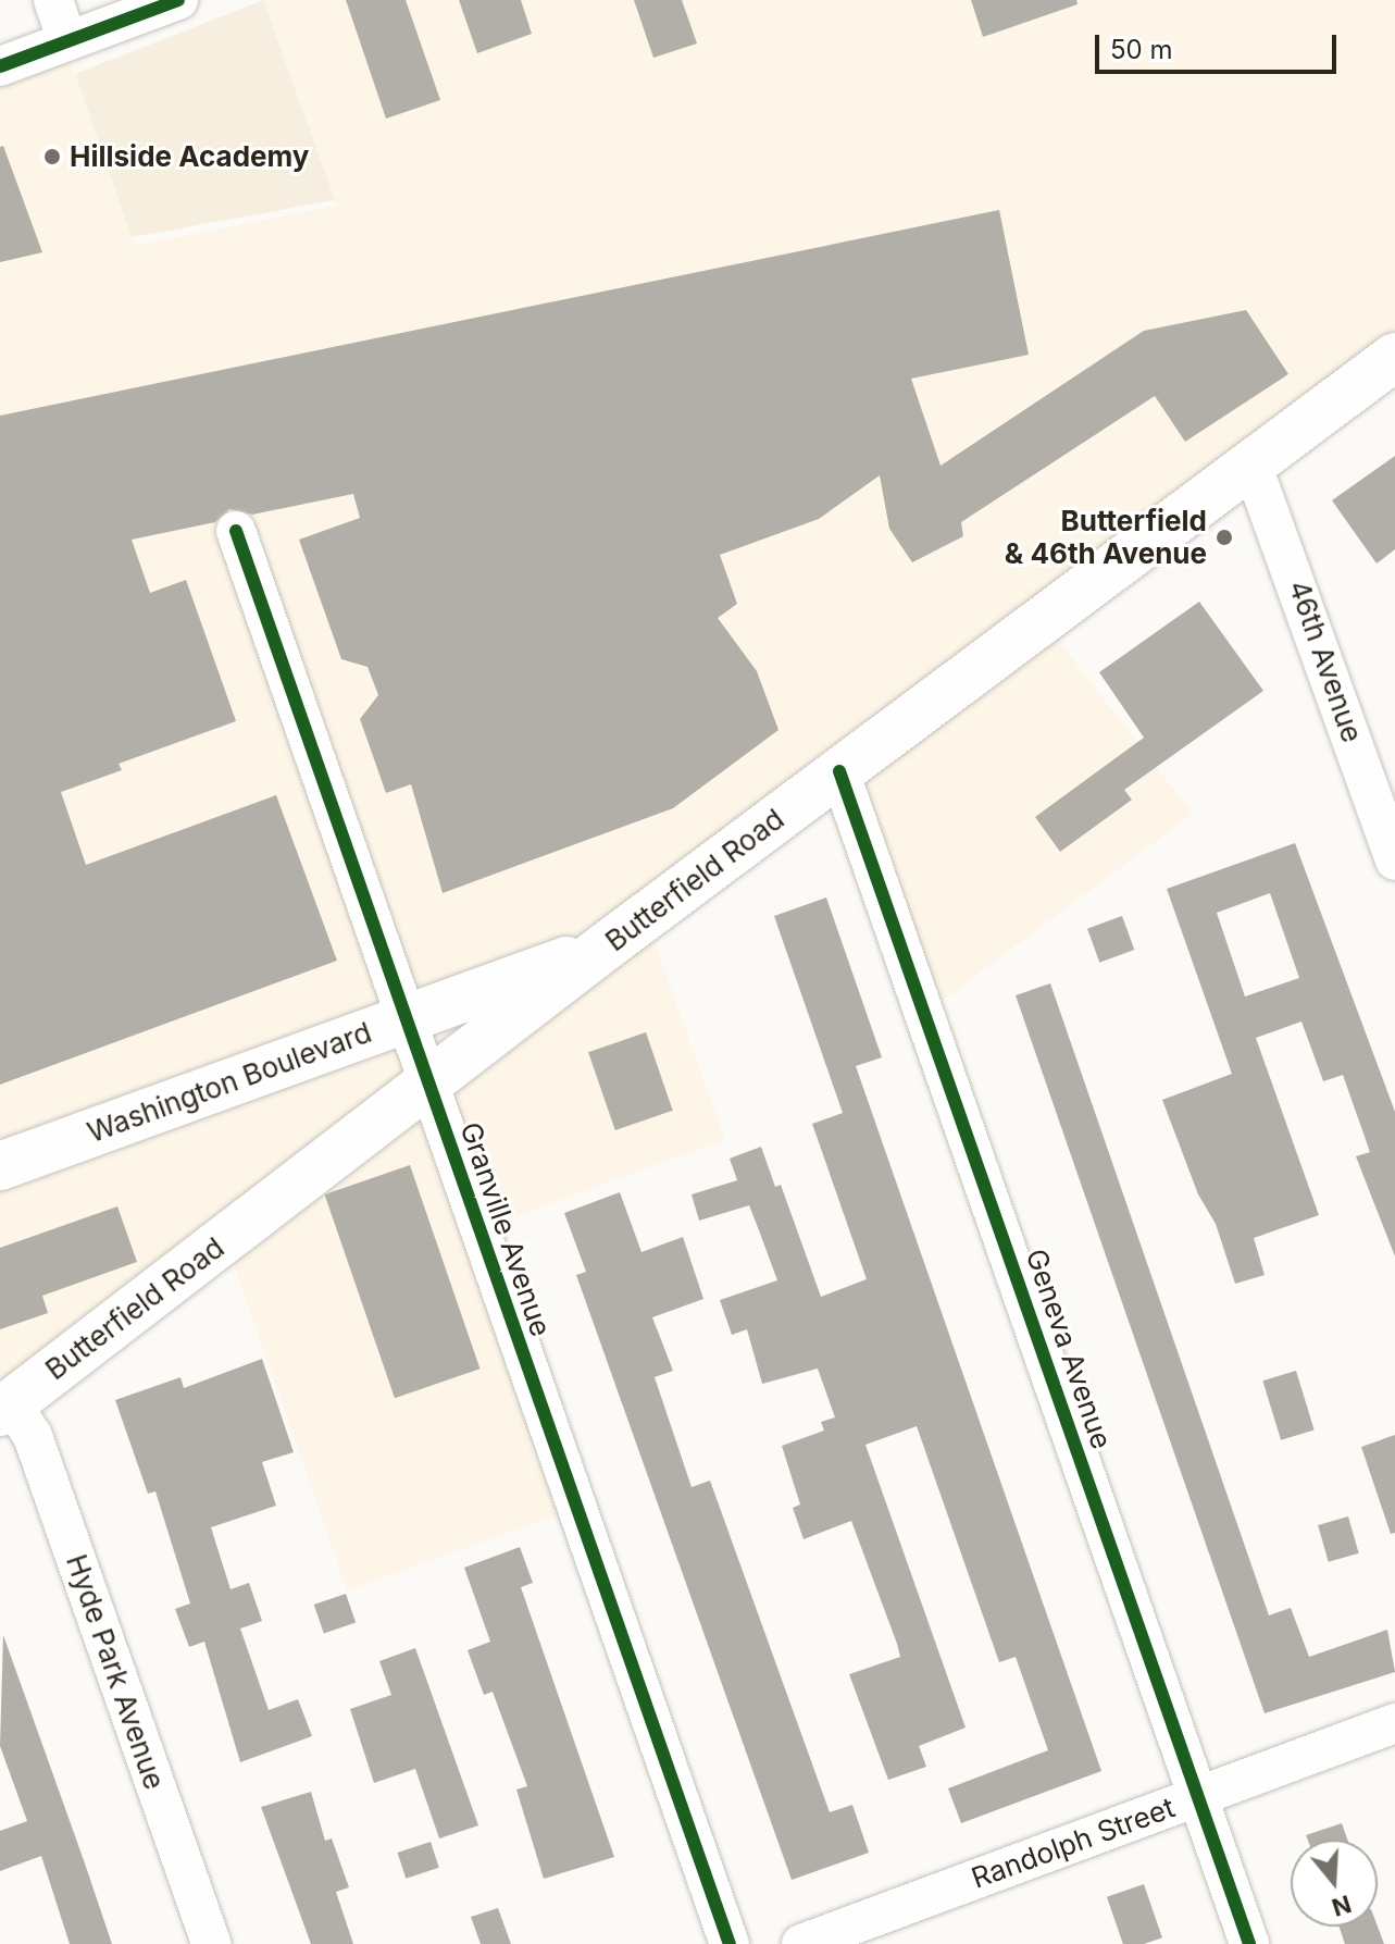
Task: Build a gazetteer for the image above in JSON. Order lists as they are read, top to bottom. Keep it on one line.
{"streets":{"main road":["Butterfield Road","Washington Boulevard"],"street":["46th Avenue","Granville Avenue","Geneva Avenue","Hyde Park Avenue","Randolph Street"]},"crossings":[["46th Avenue","Butterfield Road"],["Butterfield Road","Washington Boulevard"],["Butterfield Road","Granville Avenue"],["Butterfield Road","Geneva Avenue"],["Butterfield Road","Hyde Park Avenue"],["Washington Boulevard","Granville Avenue"],["Geneva Avenue","Randolph Street"]],"places":["Hillside Academy","Butterfield & 46th Avenue"],"scale_bar":"50 m","north":"bottom"}
